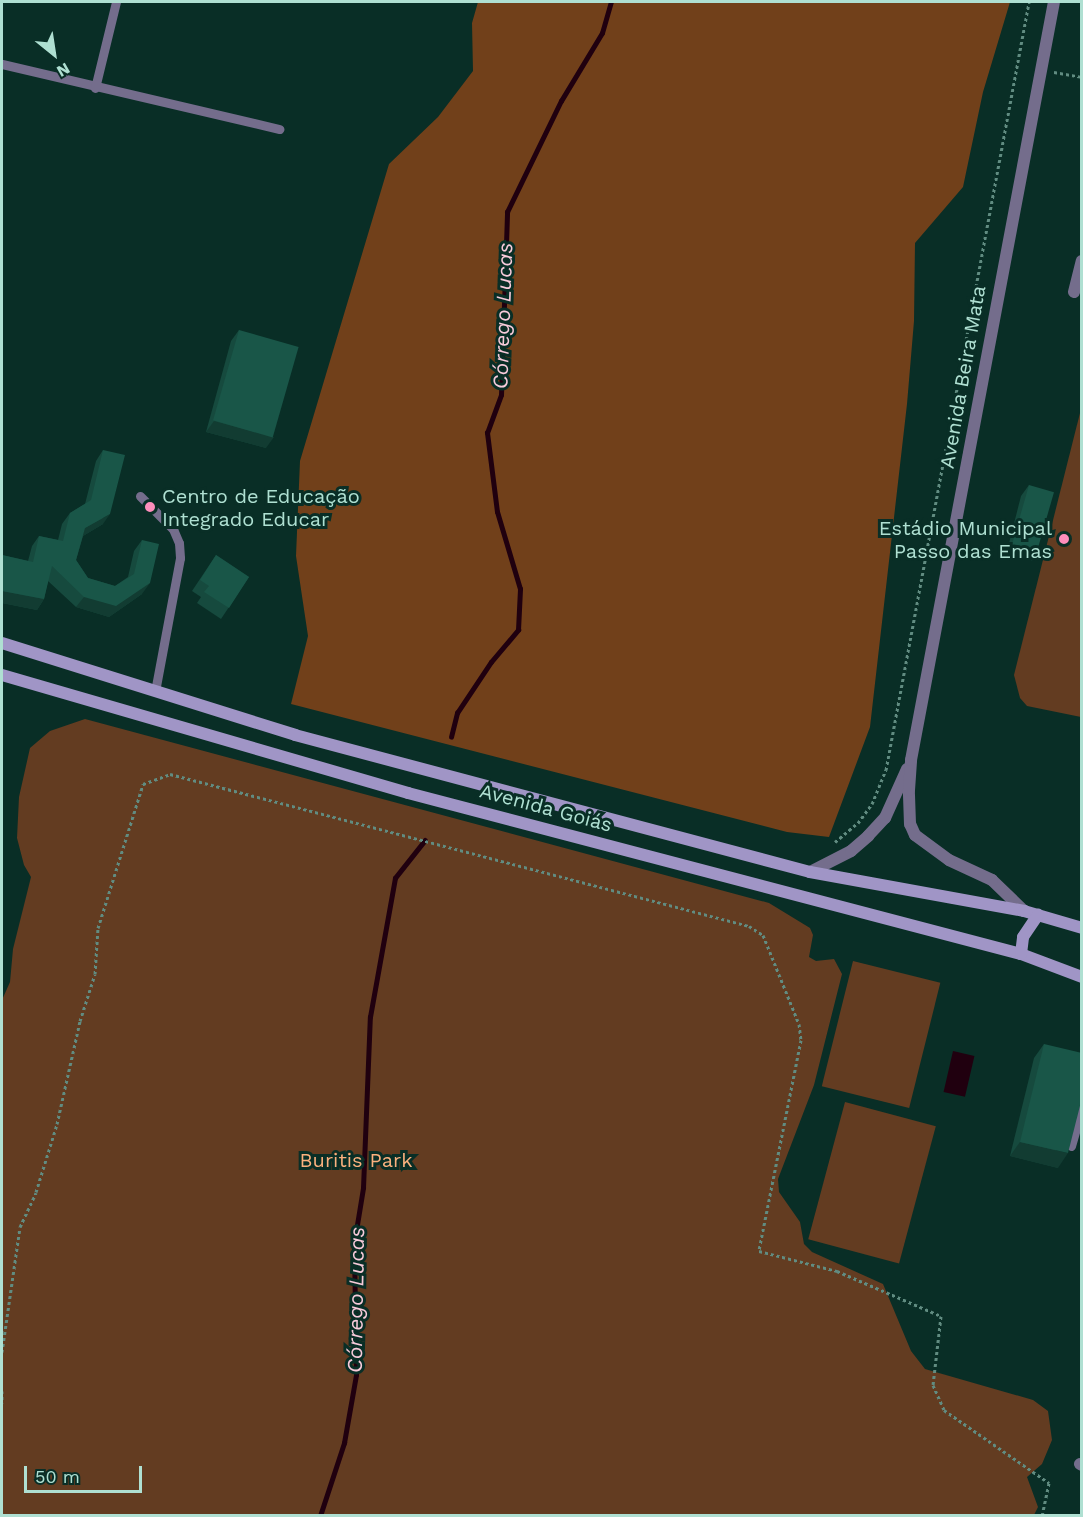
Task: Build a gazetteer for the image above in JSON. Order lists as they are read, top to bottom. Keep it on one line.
{"streets":{"main road":["Avenida Goiás"],"street":["Avenida Beira Mata"]},"crossings":[["Avenida Beira Mata","Avenida Goiás"]],"water":["Córrego Lucas"],"parks":["Buritis Park"],"places":["Centro de Educação Integrado Educar","Estádio Municipal Passo das Emas"],"scale_bar":"50 m","north":"bottom right"}
